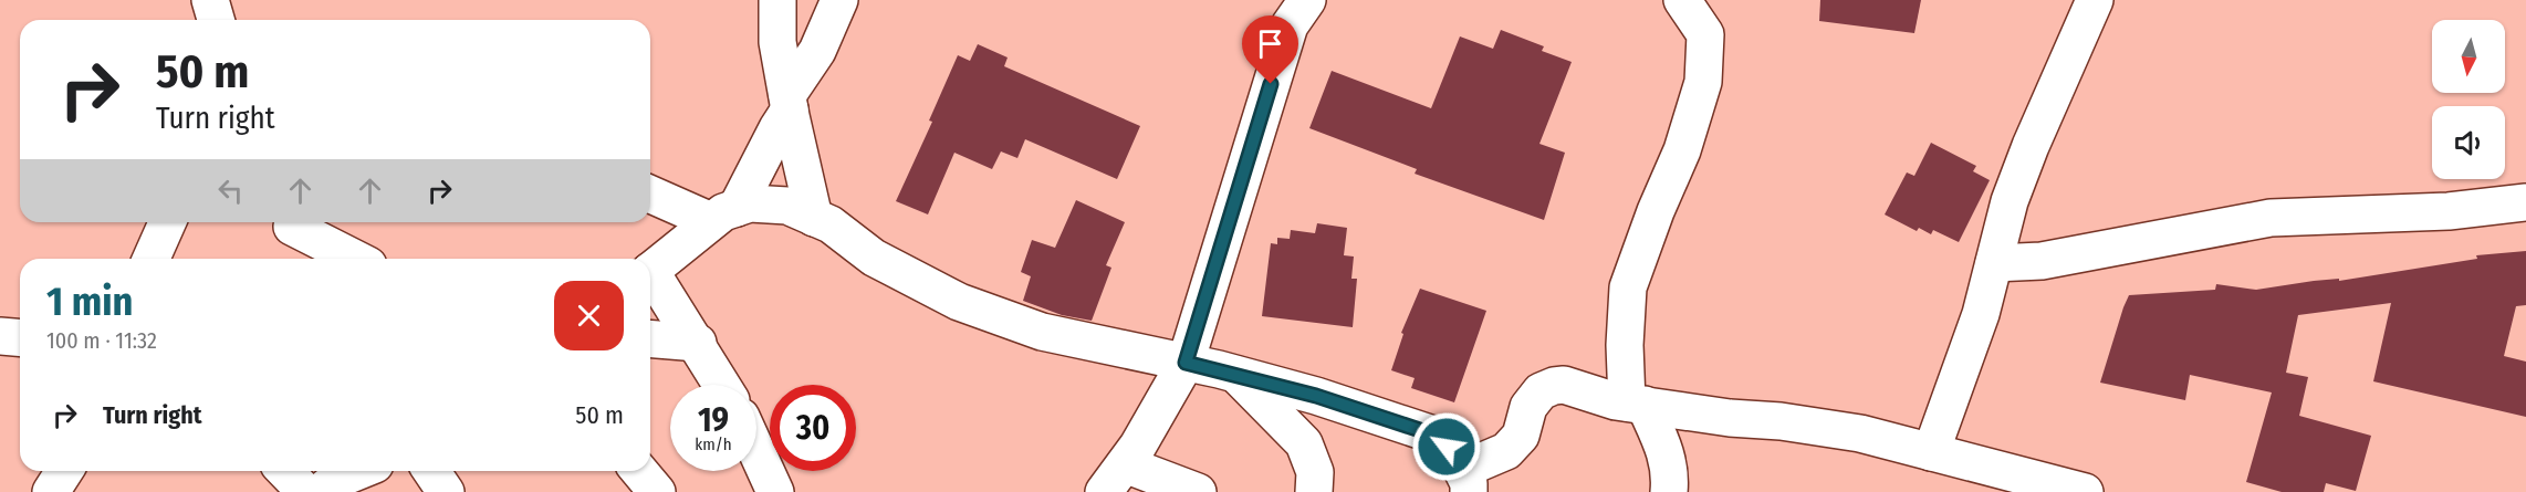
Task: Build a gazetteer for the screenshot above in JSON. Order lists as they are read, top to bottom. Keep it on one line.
{"north":"bottom","page":{"turn":["50 m","Turn right"],"heading":["1 min","100 m · 11:32"],"list":[{"name":"Turn right","value":"50 m"}],"speed":"19 km/h","limit":"30"}}
